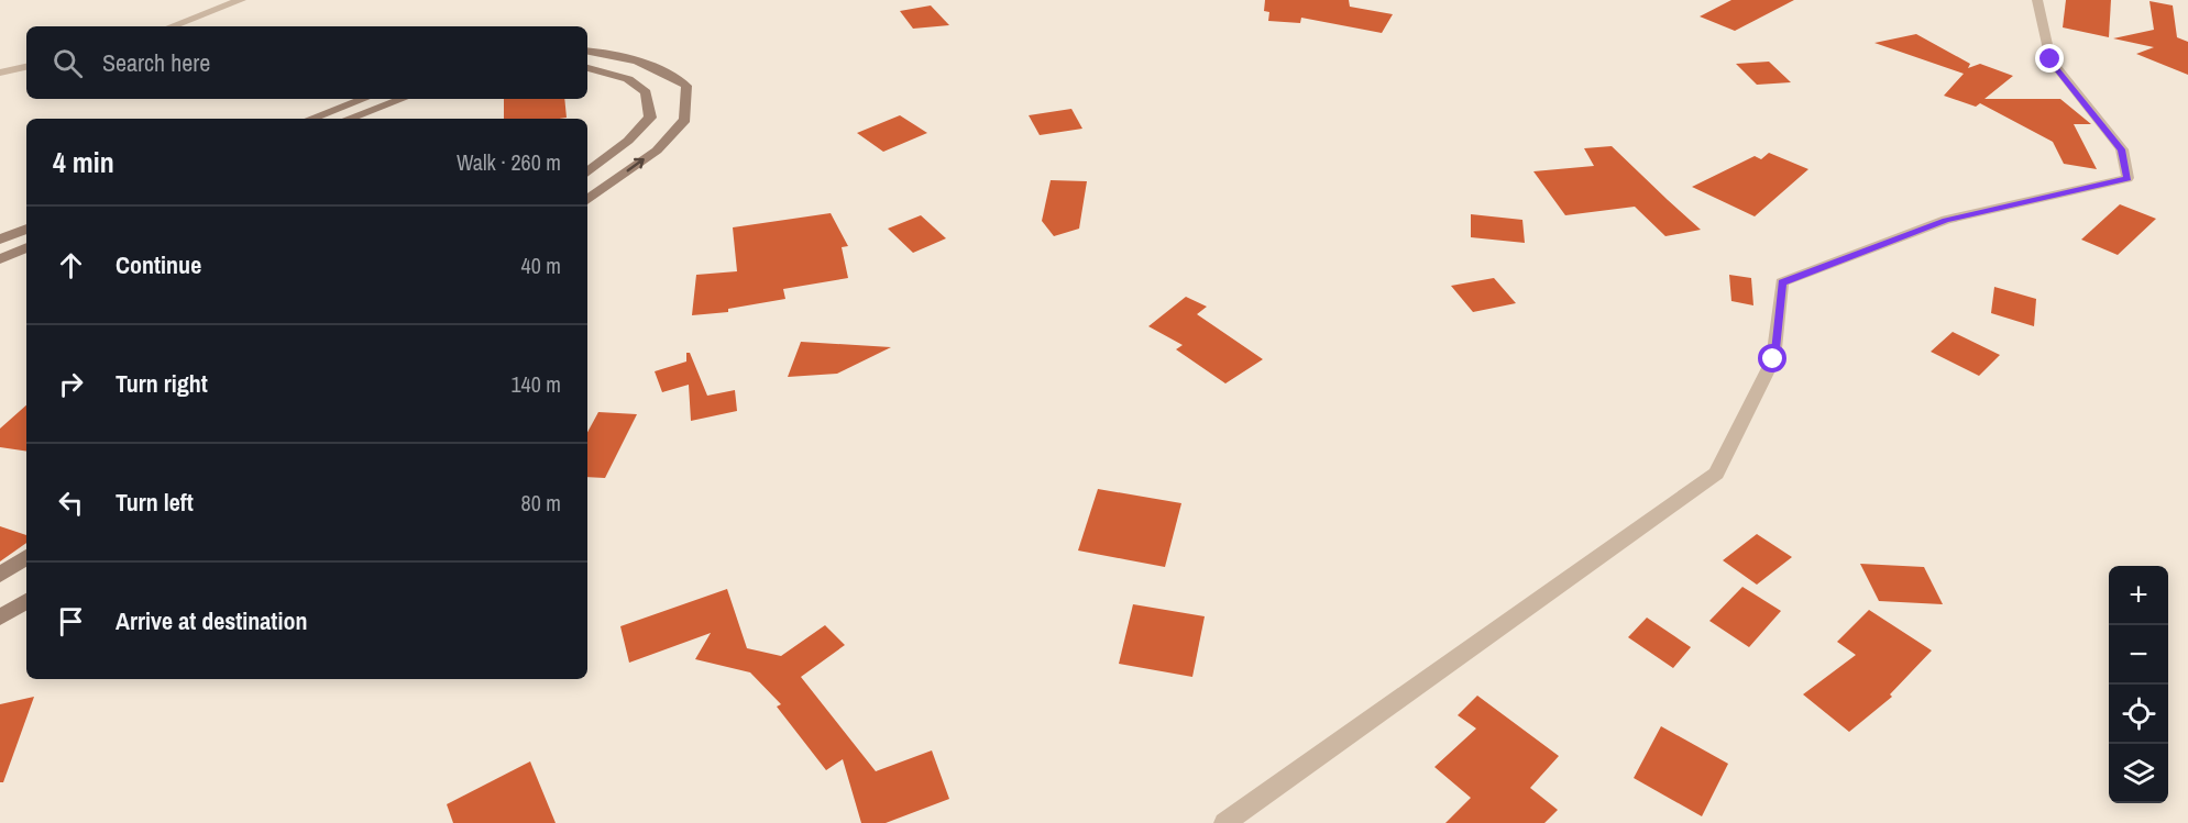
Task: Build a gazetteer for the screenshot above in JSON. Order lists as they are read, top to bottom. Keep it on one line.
{"page":{"search":"Search here","heading":["4 min","Walk · 260 m"],"list":[["Continue","40 m"],["Turn right","140 m"],["Turn left","80 m"],"Arrive at destination"],"map_buttons":["+","−"]}}
